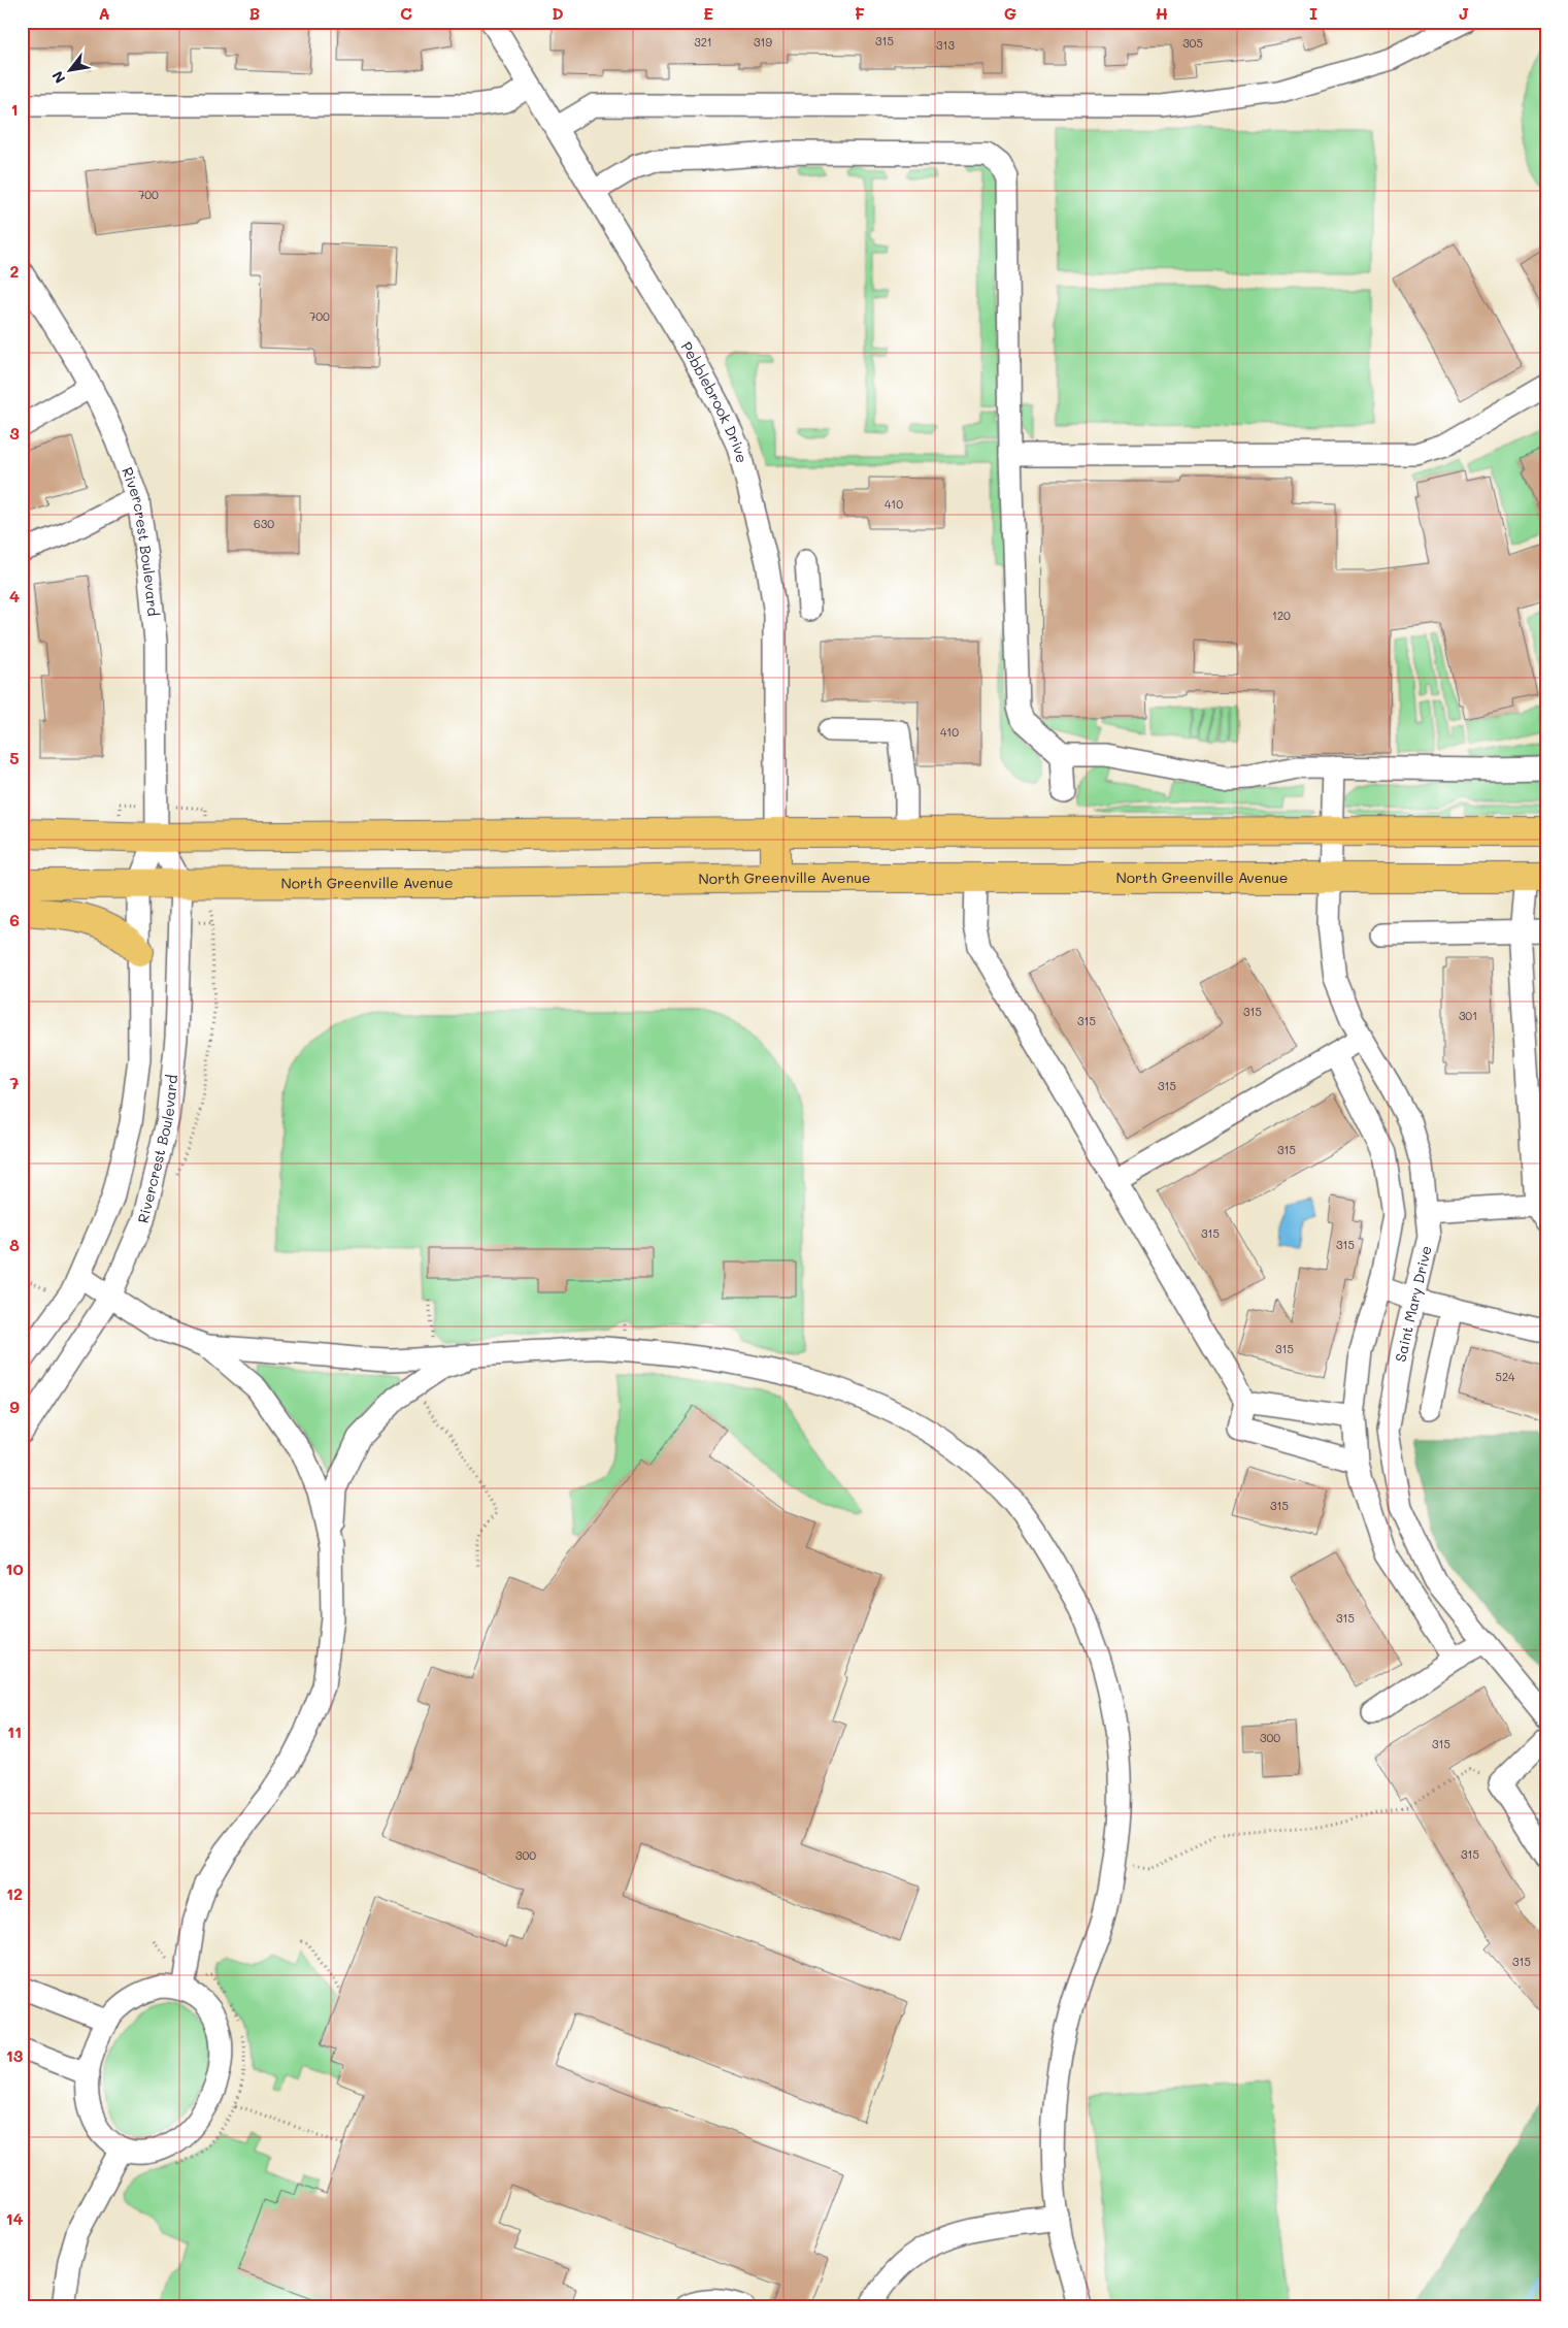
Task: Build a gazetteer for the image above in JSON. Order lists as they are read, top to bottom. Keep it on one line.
{"streets":{"main road":["North Greenville Avenue"],"street":["Pebblebrook Drive","Rivercrest Boulevard","Saint Mary Drive"]},"crossings":[["Rivercrest Boulevard","North Greenville Avenue"],["North Greenville Avenue","Saint Mary Drive"]],"house_numbers":["315","321","319","305","313","700","700","410","630","120","410","315","301","315","315","315","315","315","315","524","315","315","300","315","315","300","315"],"north":"bottom left","grid":{"columns":["A","B","C","D","E","F","G","H","I","J"],"rows":["1","2","3","4","5","6","7","8","9","10","11","12","13","14"]}}
